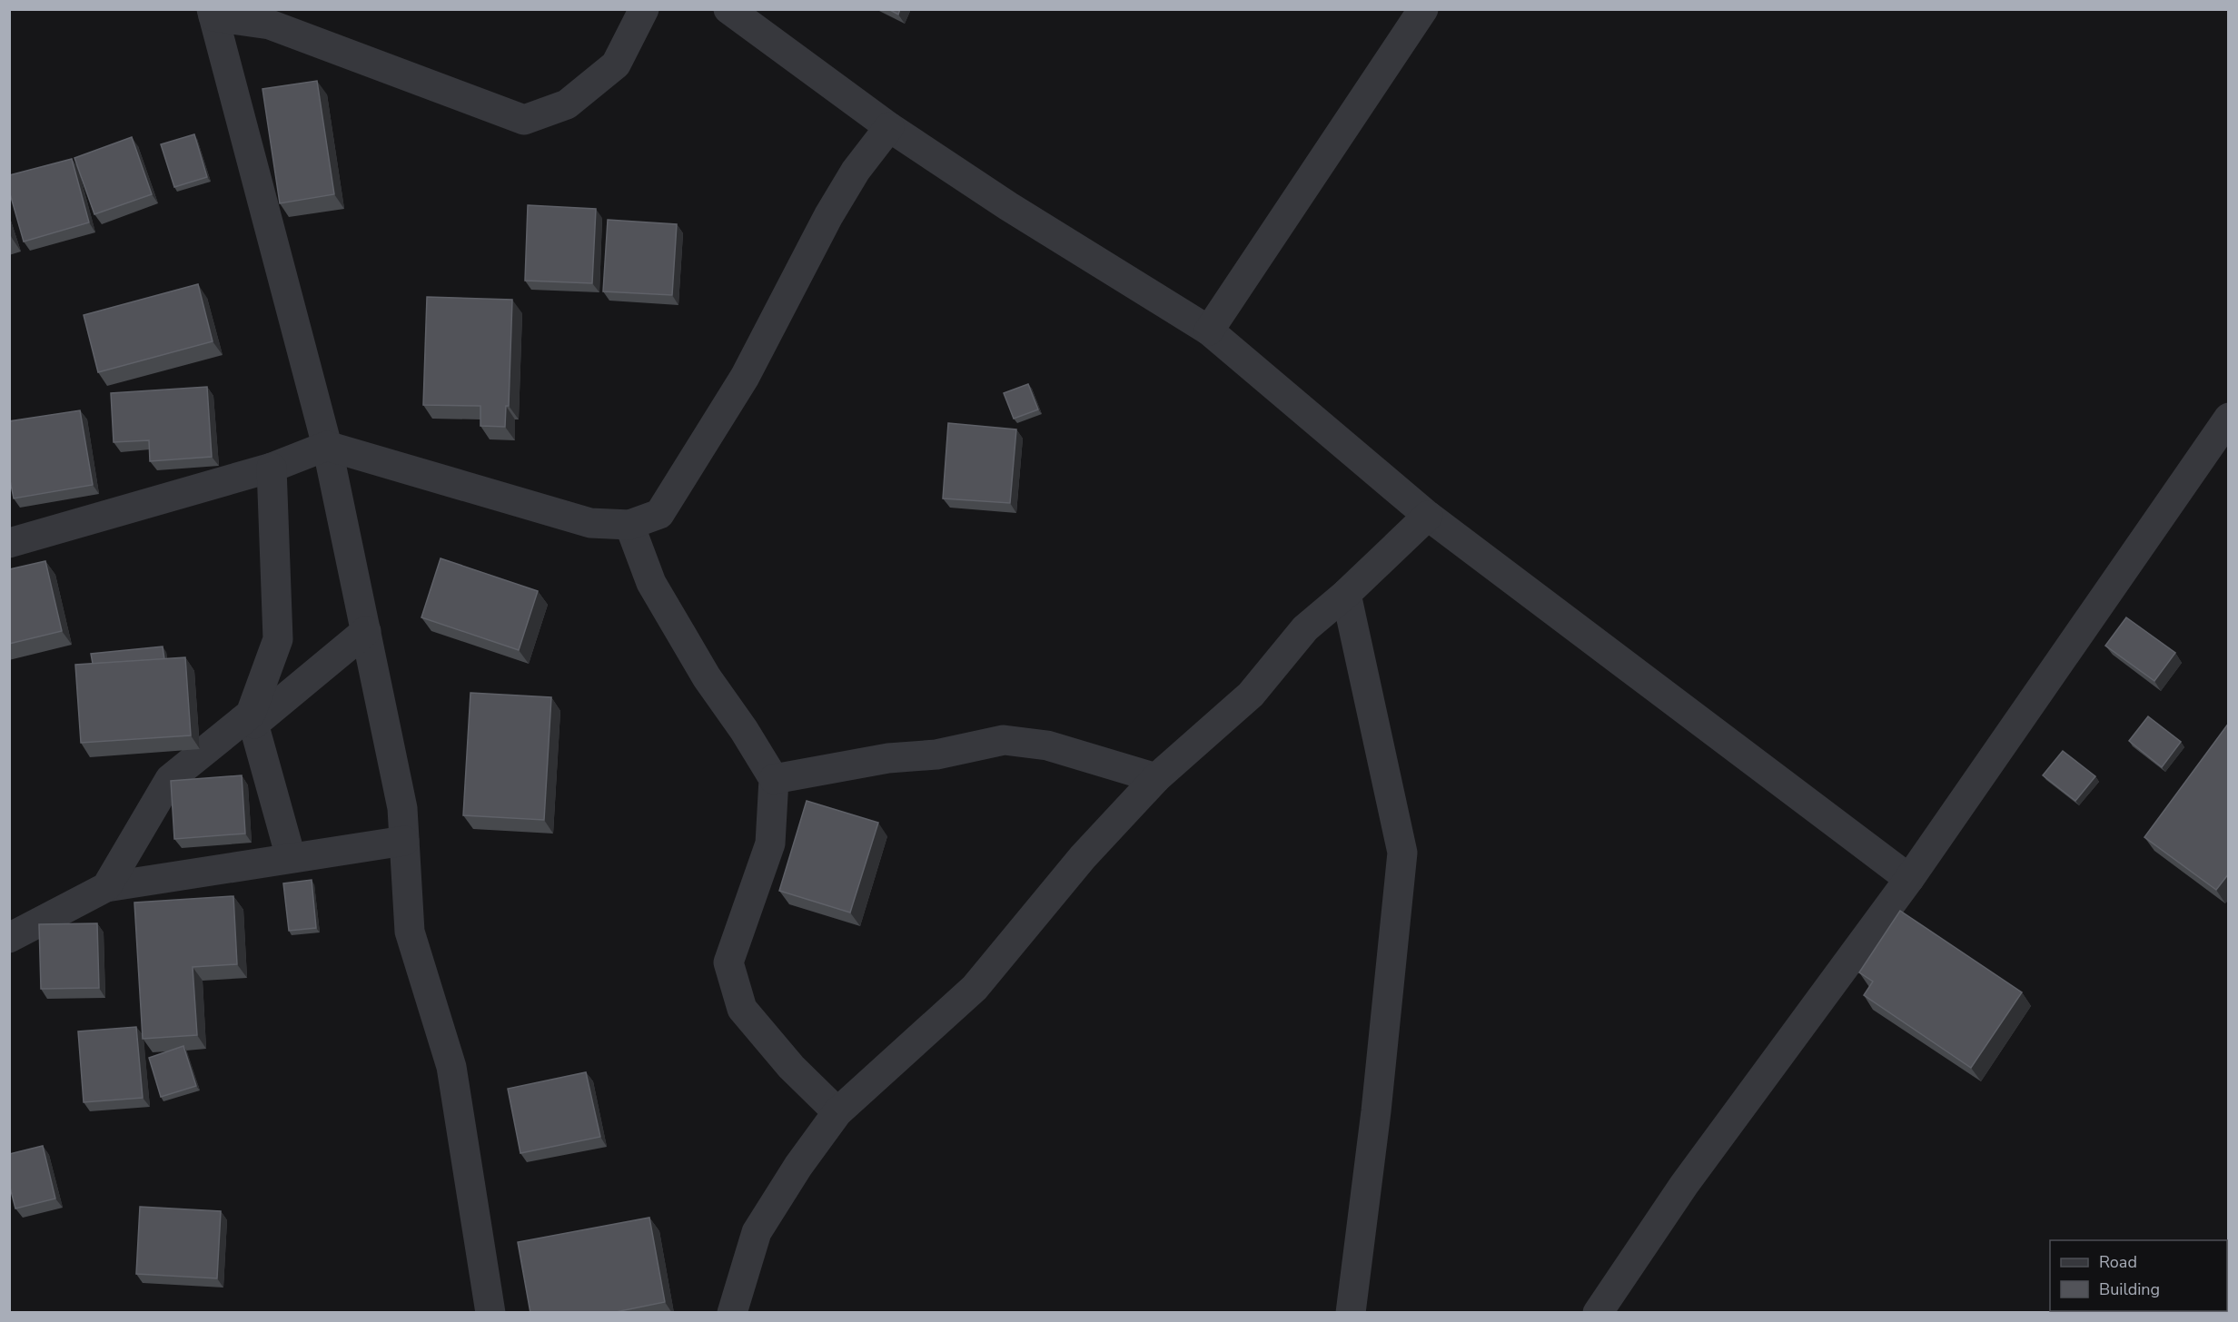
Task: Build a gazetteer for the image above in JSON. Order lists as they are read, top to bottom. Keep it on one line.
{"legend":["Road","Building"]}
